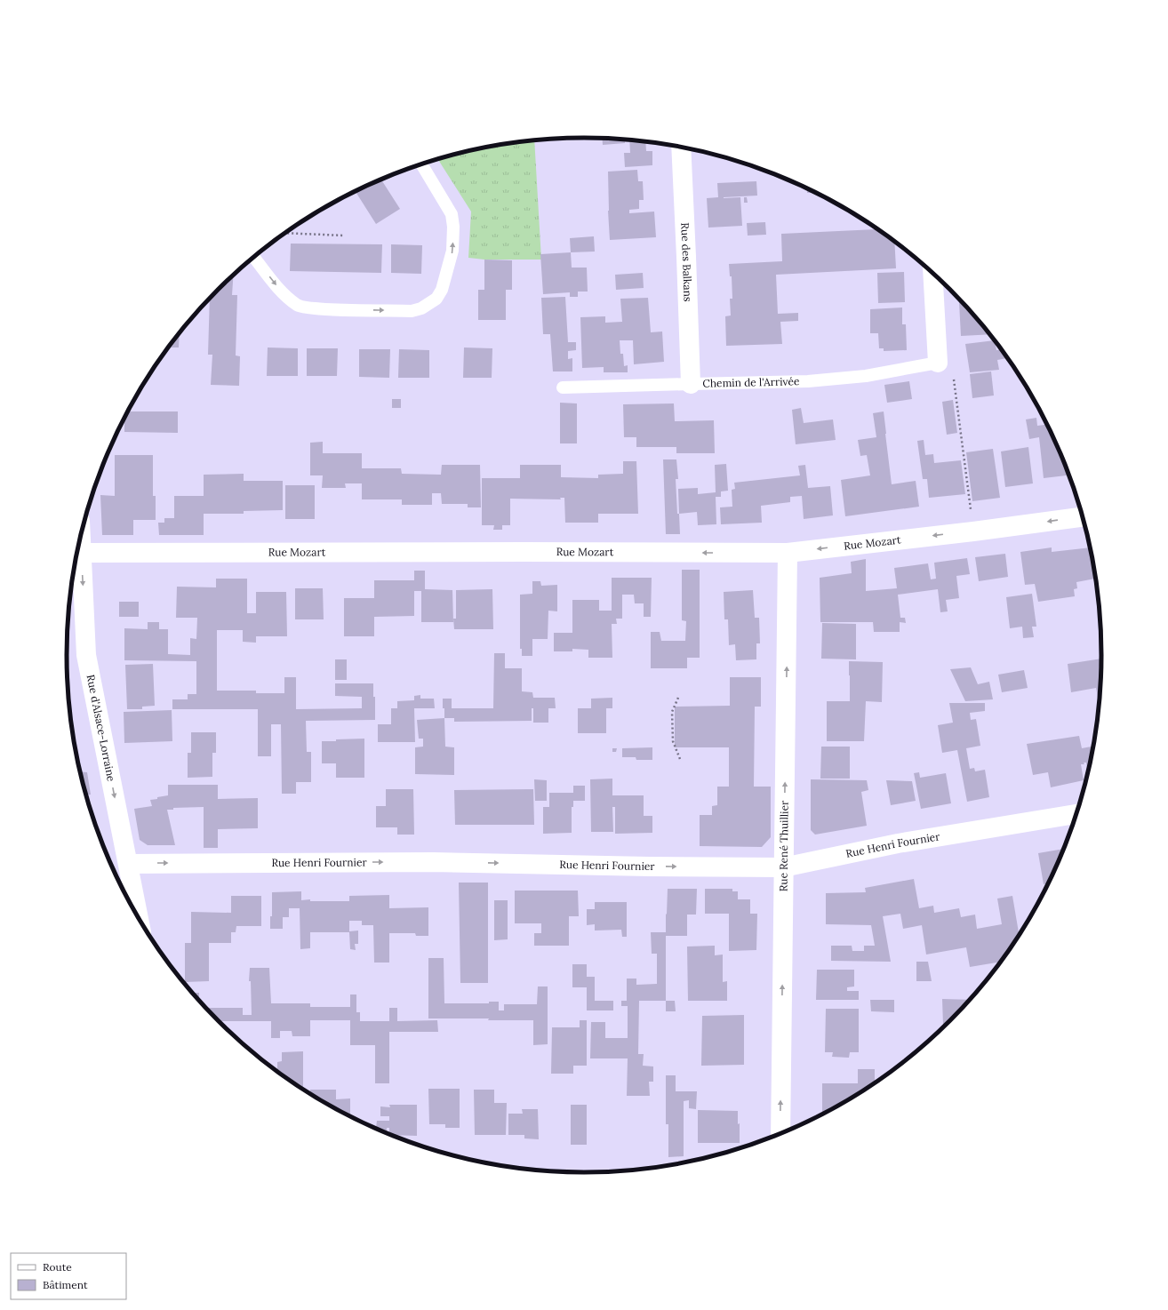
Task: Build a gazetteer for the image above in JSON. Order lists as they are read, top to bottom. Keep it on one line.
{"streets":{"street":["Rue des Balkans","Rue Mozart","Rue d'Alsace-Lorraine","Rue Henri Fournier","Rue René Thuillier"],"lane":["Chemin de l'Arrivée"]},"crossings":[["Rue des Balkans","Chemin de l'Arrivée"],["Rue Mozart","Rue d'Alsace-Lorraine"],["Rue Mozart","Rue René Thuillier"],["Rue d'Alsace-Lorraine","Rue Henri Fournier"],["Rue Henri Fournier","Rue René Thuillier"]],"one_way":["Rue Mozart","Rue d'Alsace-Lorraine","Rue Henri Fournier","Rue René Thuillier"],"legend":["Route","Bâtiment"]}
